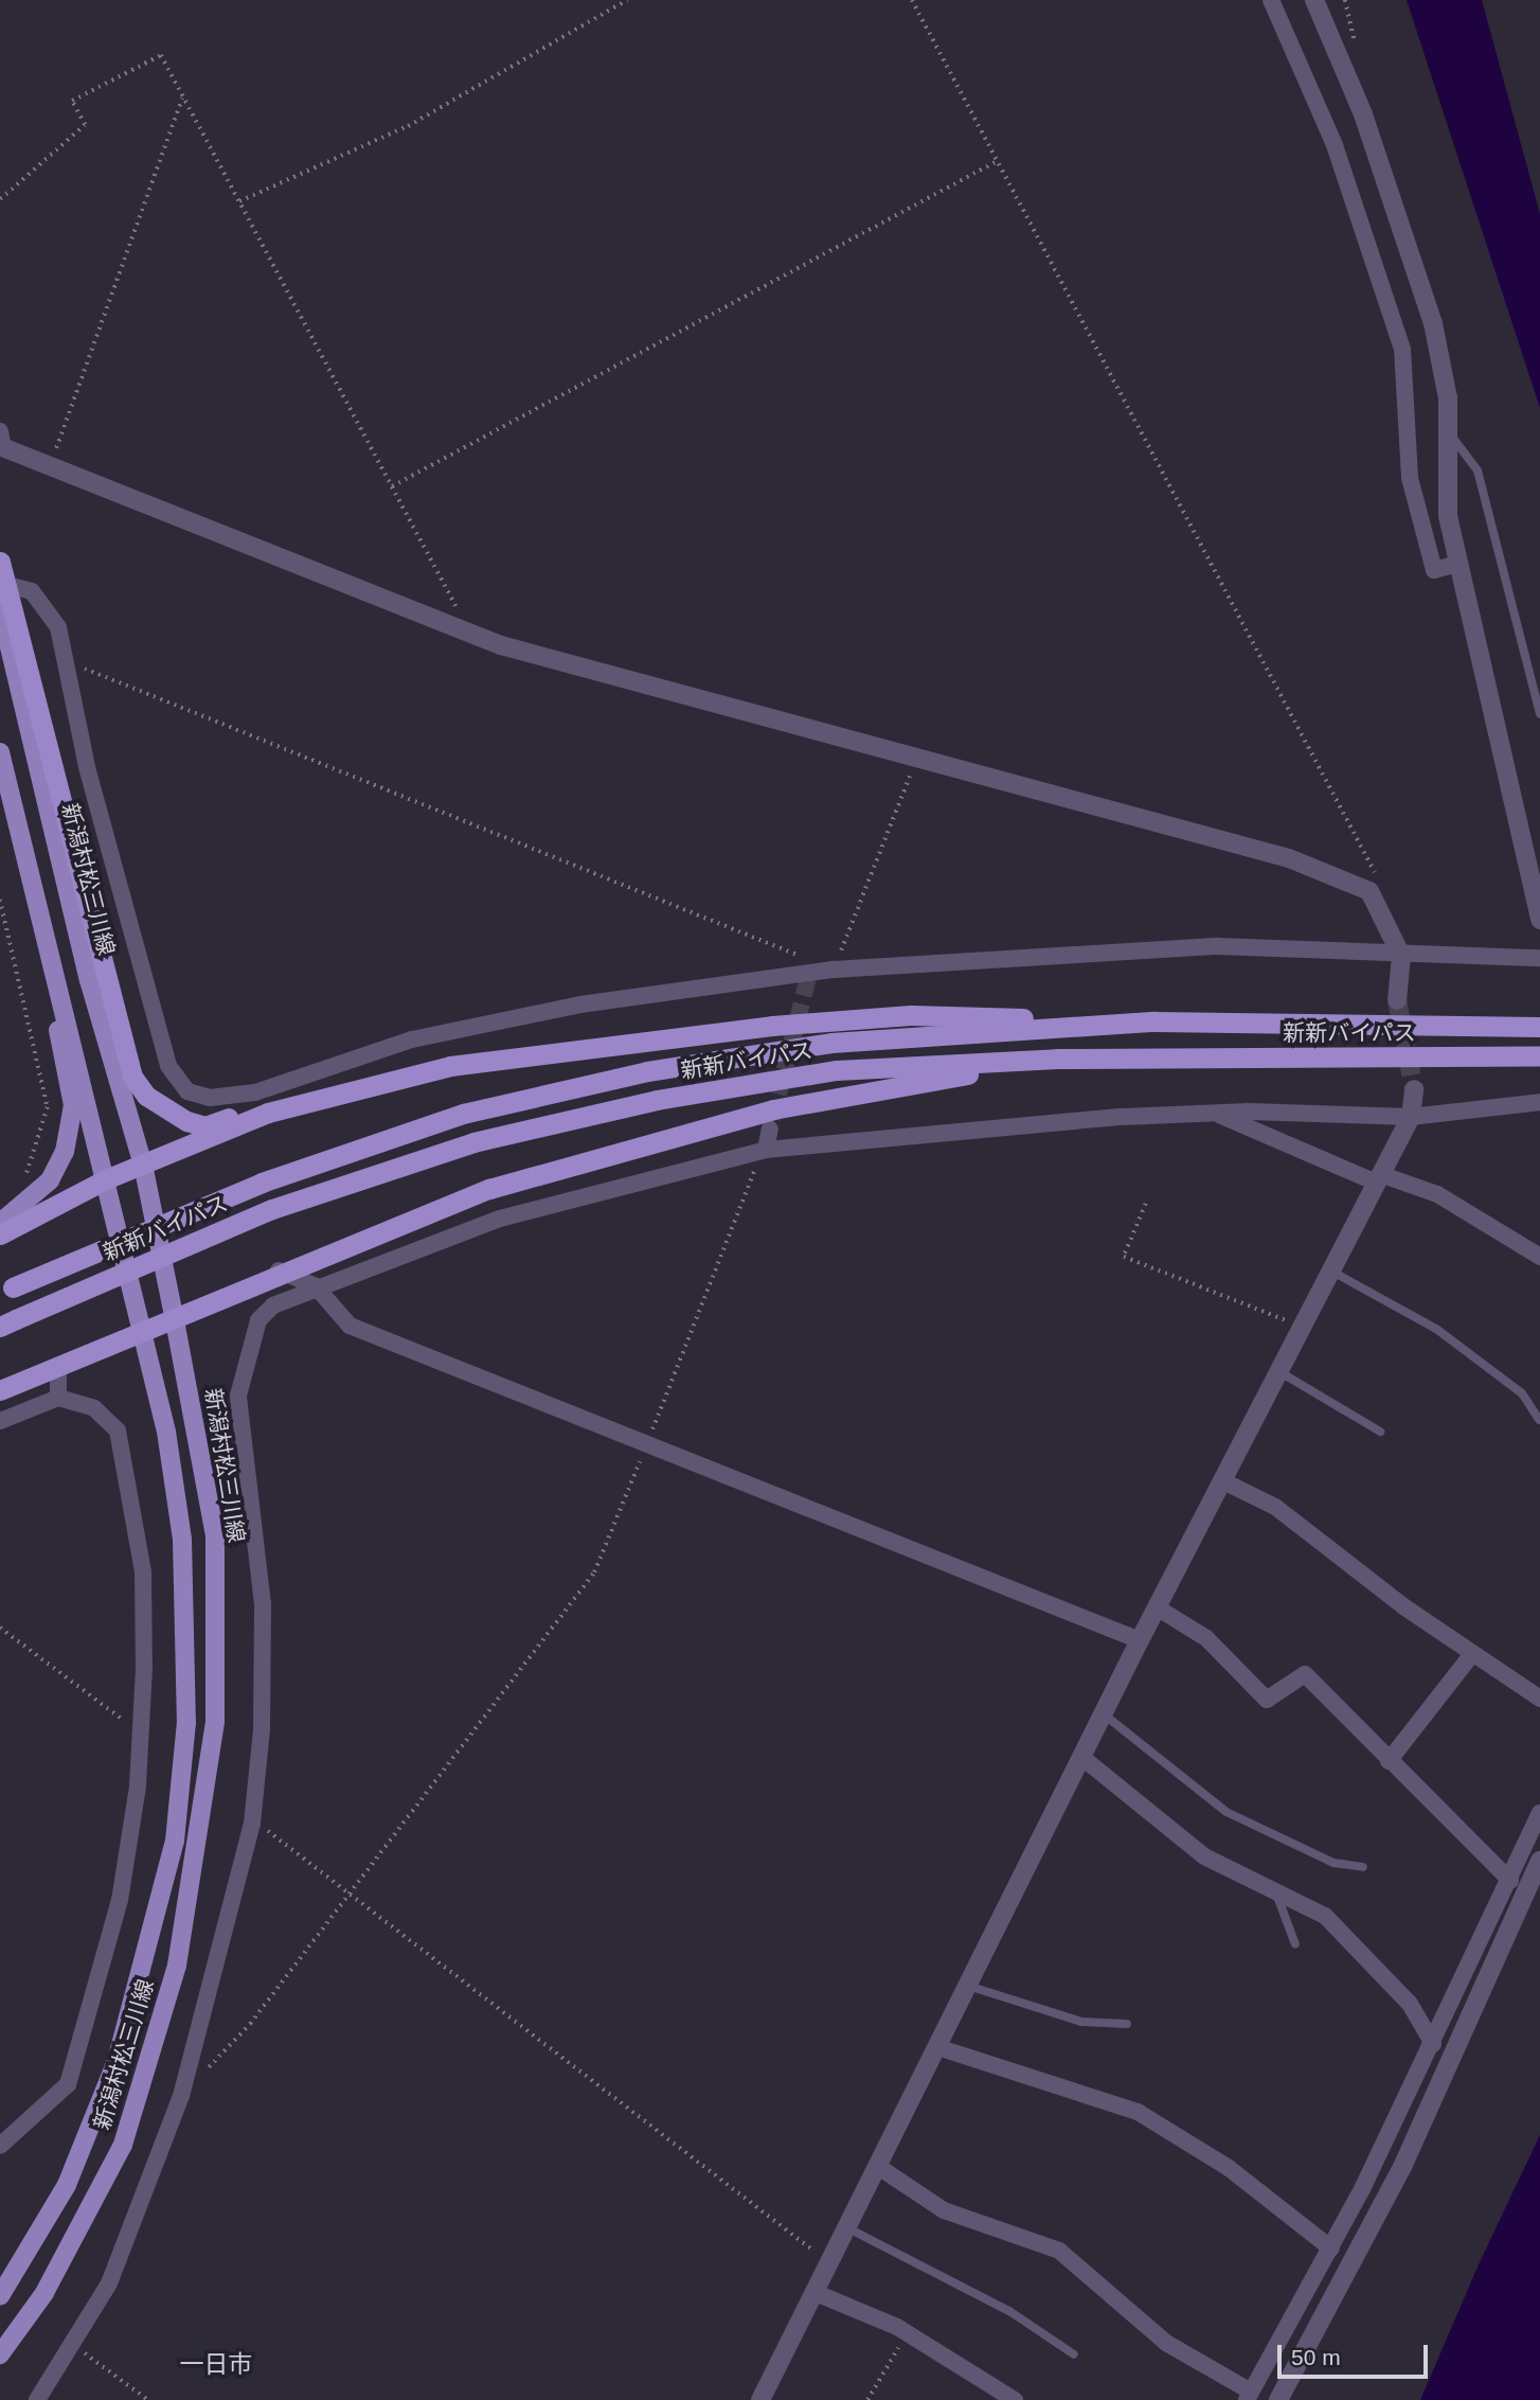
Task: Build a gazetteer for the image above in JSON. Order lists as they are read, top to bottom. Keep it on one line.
{"streets":{"highway":["新新バイパス"],"main road":["新潟村松三川線"]},"districts":["一日市"],"scale_bar":"50 m"}
